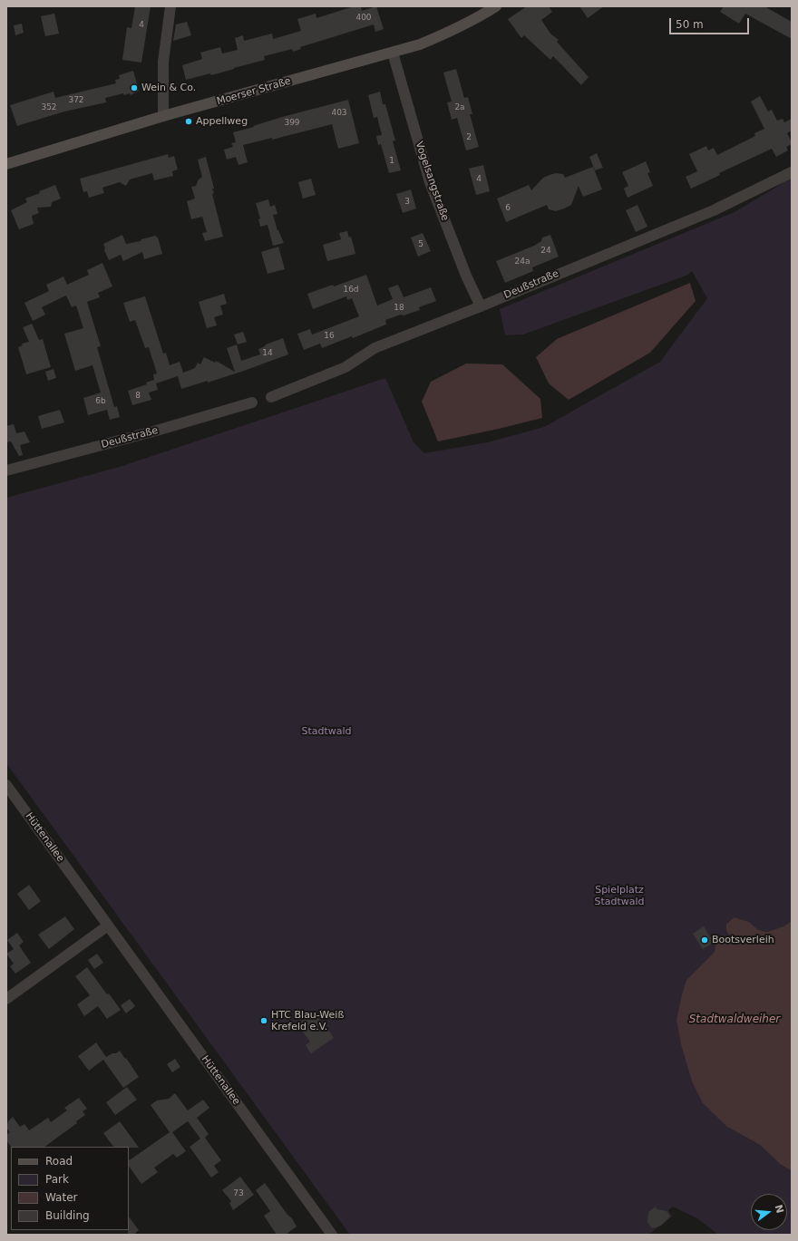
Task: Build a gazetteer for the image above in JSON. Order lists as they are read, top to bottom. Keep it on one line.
{"streets":{"main road":["Moerser Straße"],"street":["Vogelsangstraße","Deußstraße","Hüttenallee"]},"crossings":[["Moerser Straße","Vogelsangstraße"],["Vogelsangstraße","Deußstraße"]],"water":["Stadtwaldweiher"],"parks":["Stadtwald","Spielplatz Stadtwald"],"places":["Wein & Co.","Appellweg","Bootsverleih","HTC Blau-Weiß Krefeld e.V."],"house_numbers":["400","4","372","352","2a","403","399","2","1","4","3","6","5","24","24a","16d","18","16","14","8","6b","73"],"legend":["Road","Park","Water","Building"],"scale_bar":"50 m","north":"right"}
